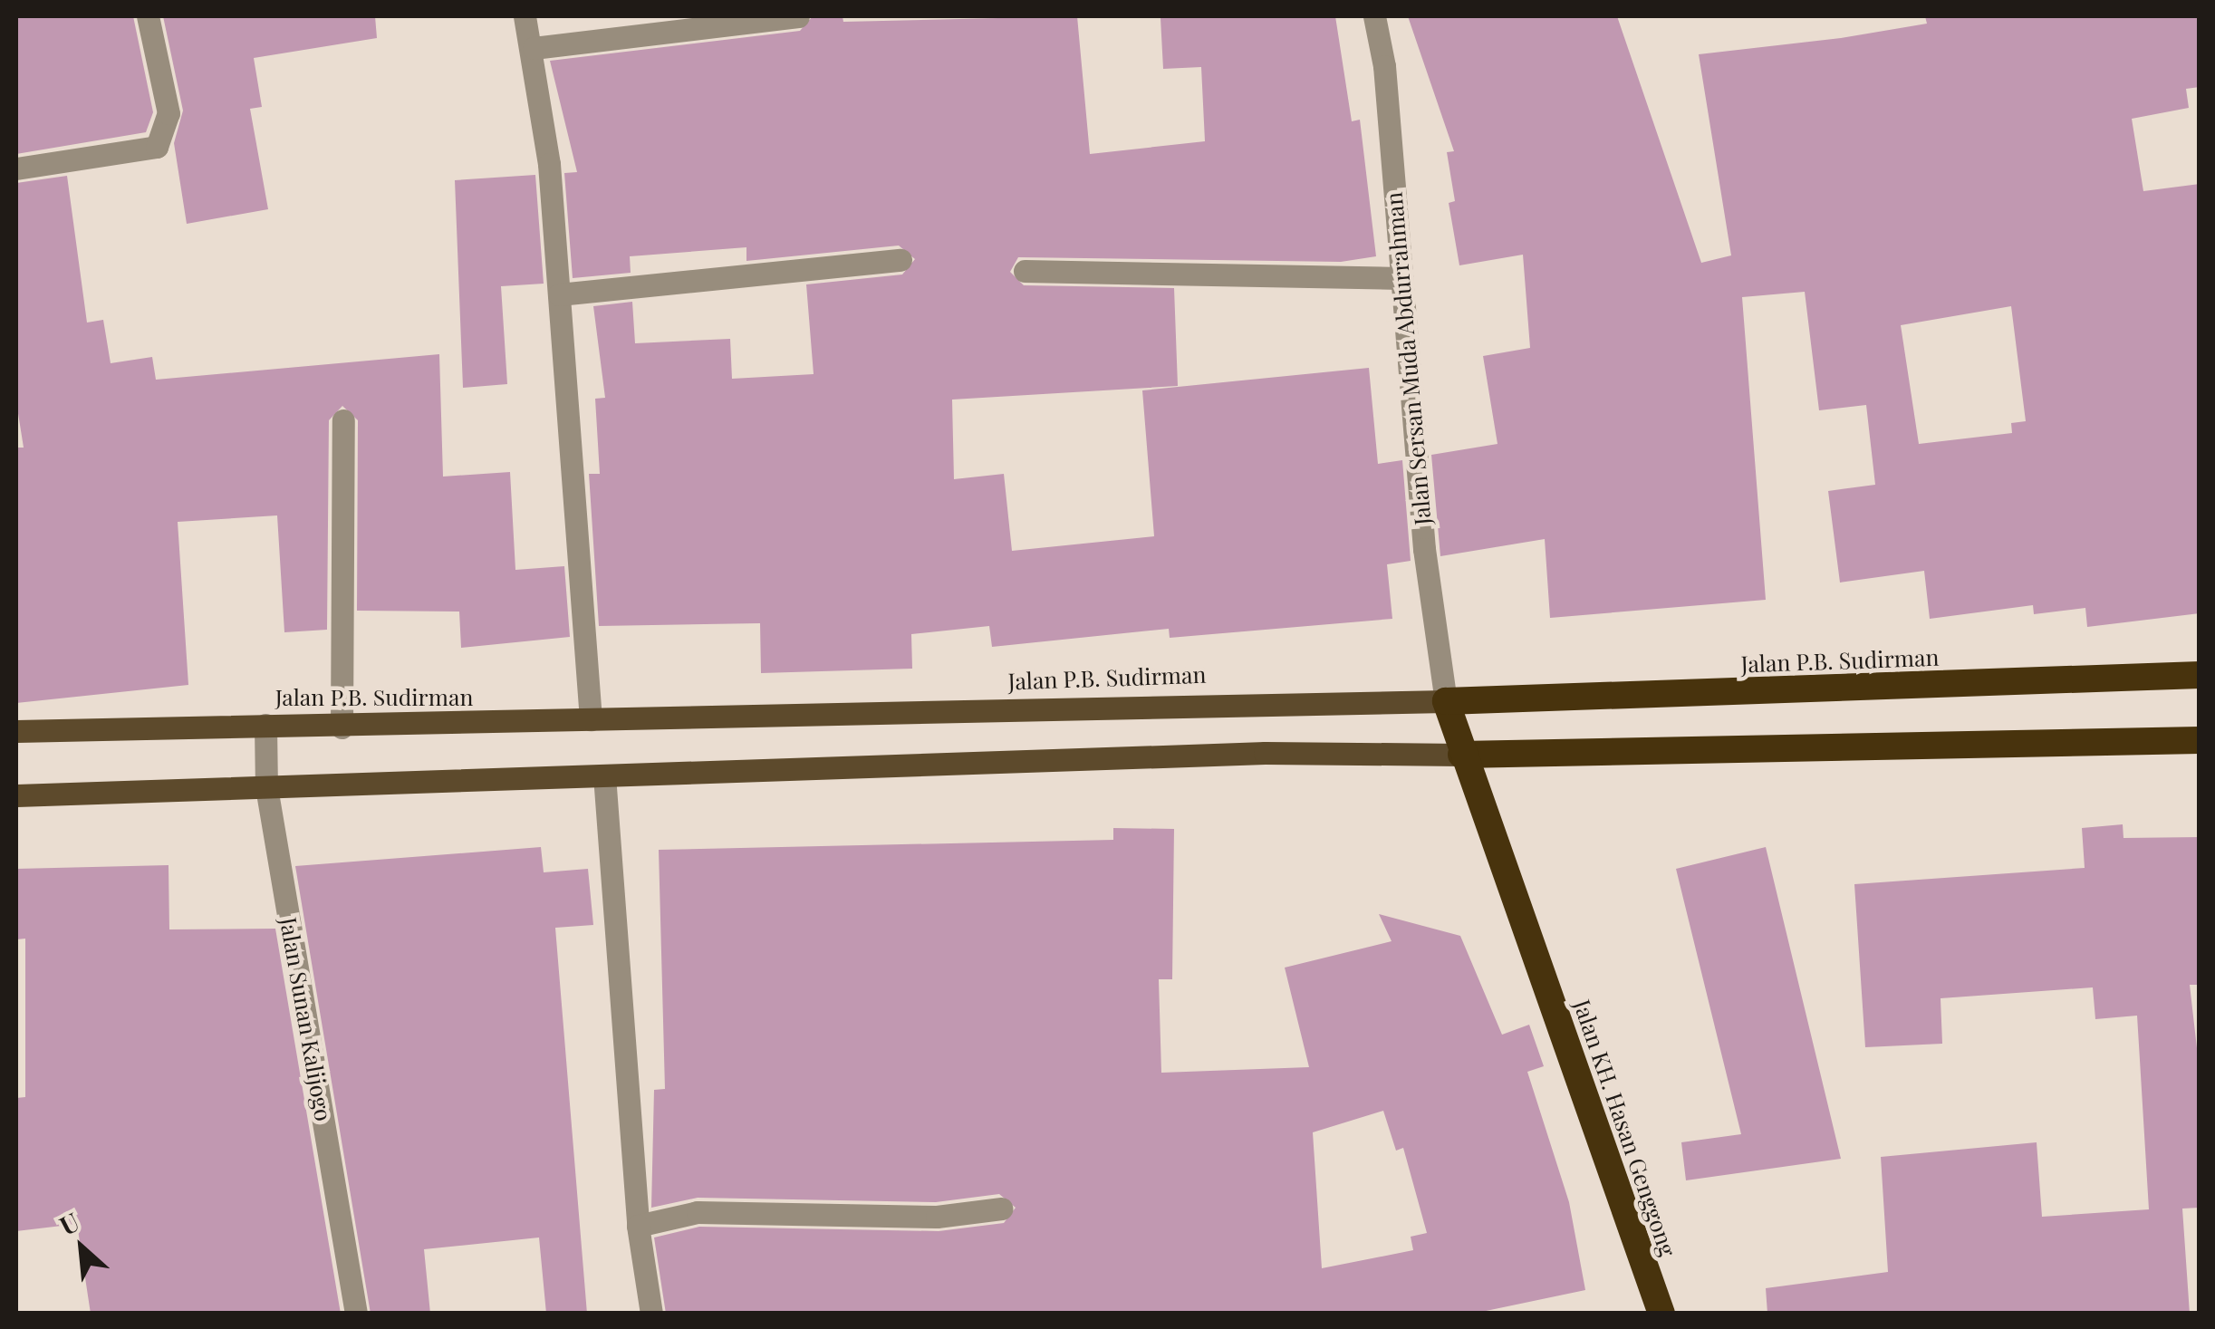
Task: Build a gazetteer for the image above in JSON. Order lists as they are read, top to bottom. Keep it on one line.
{"streets":{"highway":["Jalan P.B. Sudirman","Jalan KH. Hasan Genggong"],"street":["Jalan Sersan Muda Abdurrahman","Jalan Sunan Kalijogo"]},"crossings":[["Jalan Sersan Muda Abdurrahman","Jalan P.B. Sudirman"],["Jalan Sersan Muda Abdurrahman","Jalan KH. Hasan Genggong"],["Jalan P.B. Sudirman","Jalan Sunan Kalijogo"],["Jalan P.B. Sudirman","Jalan KH. Hasan Genggong"]],"north":"top left"}
